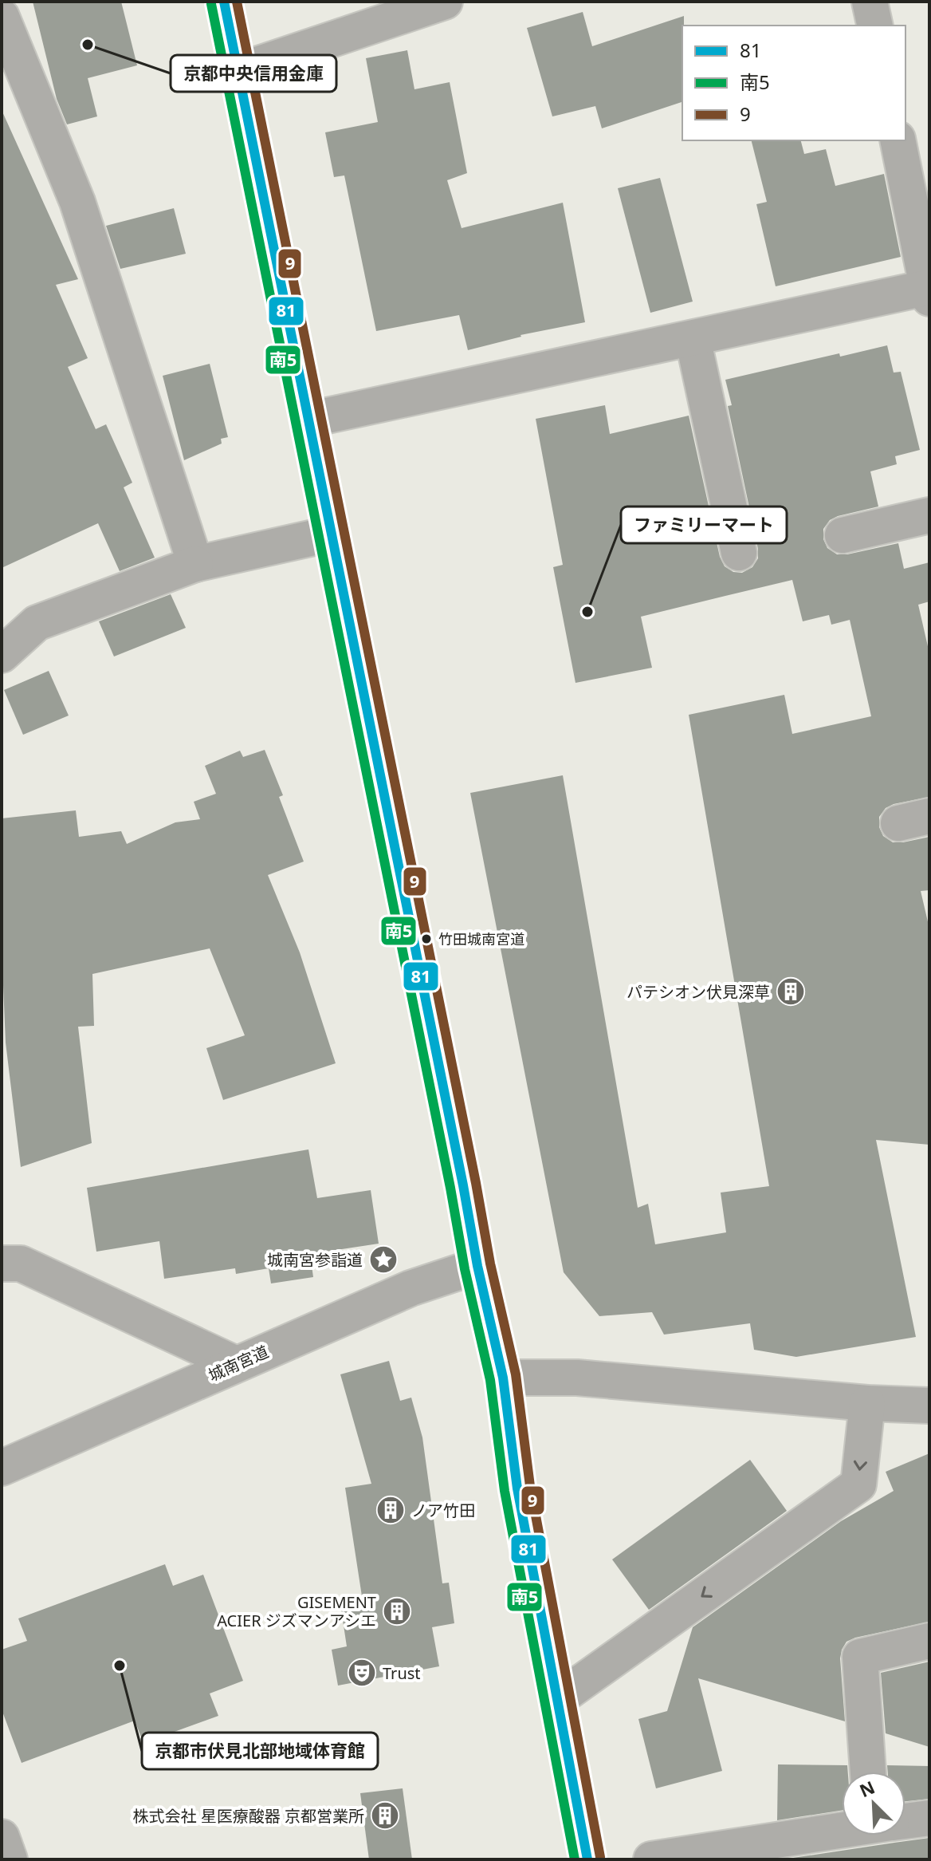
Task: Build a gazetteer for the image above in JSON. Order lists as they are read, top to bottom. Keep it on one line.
{"streets":{"street":["城南宮道"]},"places":{"other":["京都中央信用金庫","ファミリーマート","竹田城南宮道","京都市伏見北部地域体育館"],"building":["パテシオン伏見深草","ノア竹田","GISEMENT ACIER ジズマンアシエ","株式会社 星医療酸器 京都営業所"],"place":["城南宮参詣道"],"theatre":["Trust"]},"lines":["transit line 81","transit line 9","transit line 南5"],"legend":["81","南5","9"],"north":"top left"}
